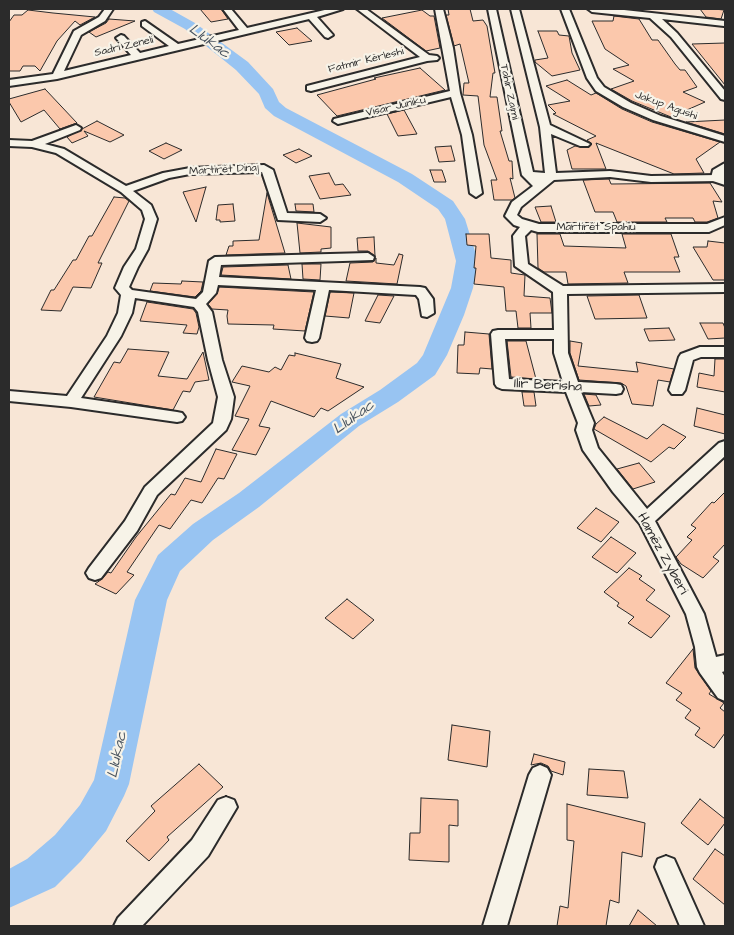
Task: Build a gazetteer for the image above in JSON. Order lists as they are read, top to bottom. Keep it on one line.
{"streets":{"street":["Sadri Zeneli","Fatmir Kërleshi","Tahir Zajmi","Jakup Agushi","Visar Juniku","Martirët Dinaj","Martirët Spahiu","Ilir Berisha","Hamëz Zyberi"]},"crossings":[["Ilir Berisha","Hamëz Zyberi"]],"water":["Llukac"]}
